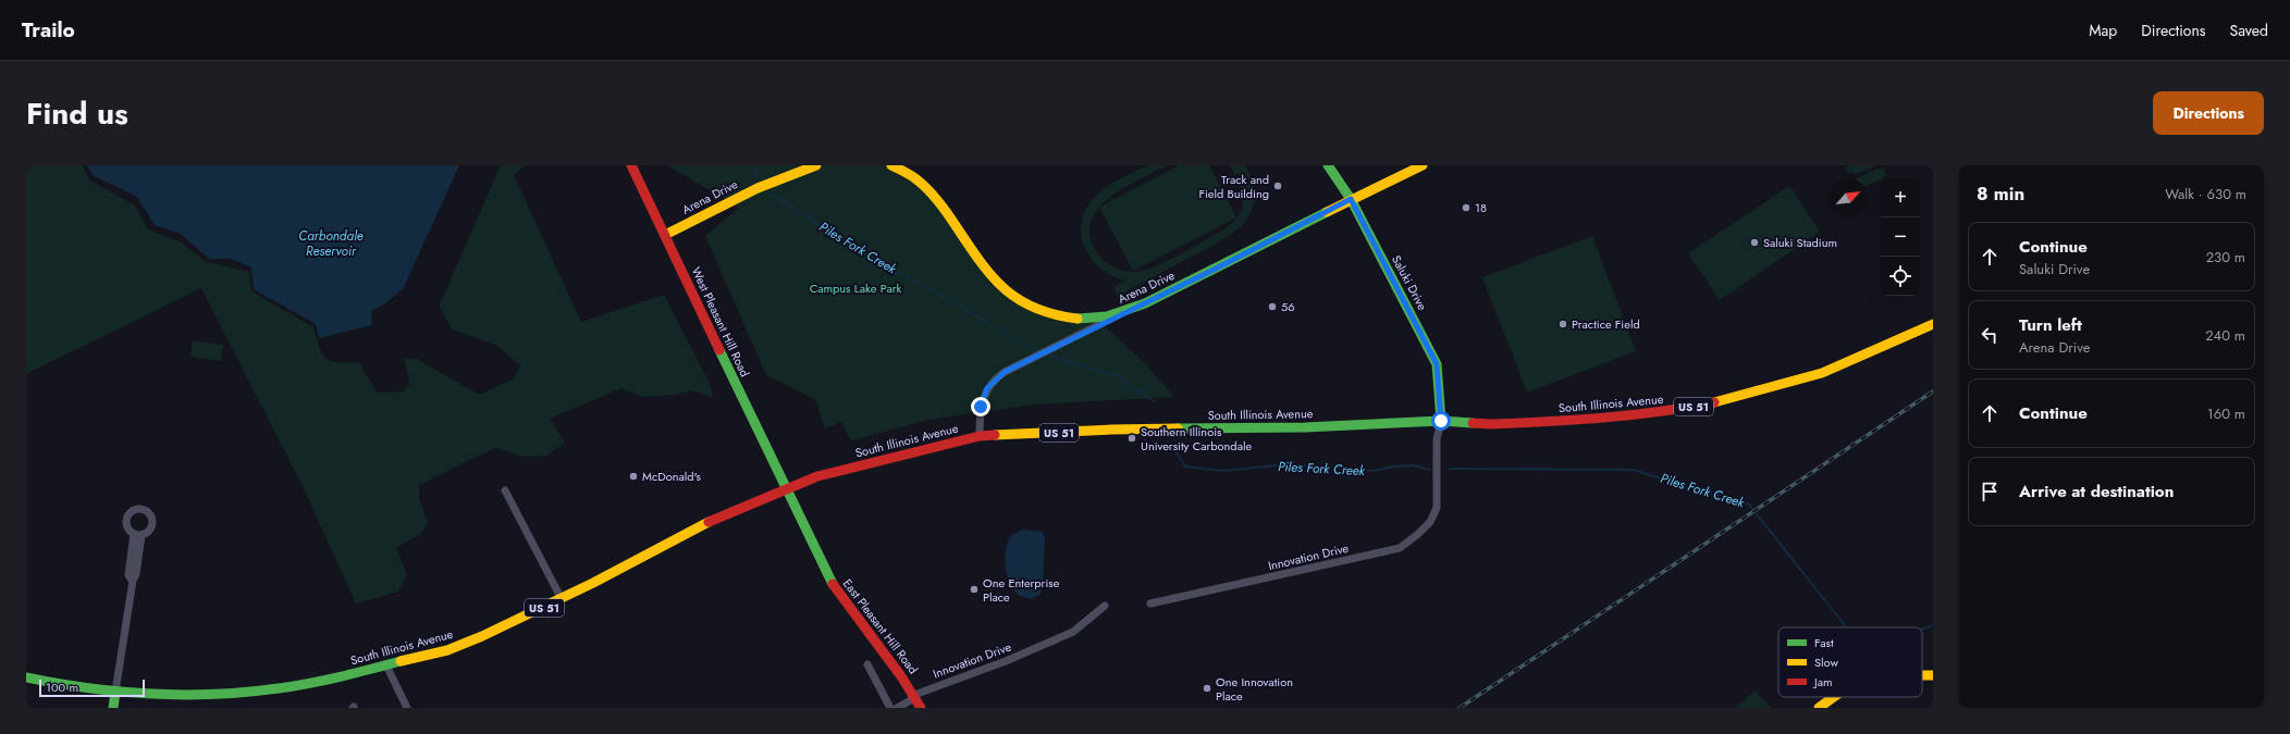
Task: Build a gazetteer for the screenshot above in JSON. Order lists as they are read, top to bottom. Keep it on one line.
{"streets":{"main road":["Arena Drive","Saluki Drive","West Pleasant Hill Road","South Illinois Avenue","US 51","East Pleasant Hill Road"],"street":["Innovation Drive"]},"crossings":[["Arena Drive","Saluki Drive"],["Arena Drive","West Pleasant Hill Road"],["Saluki Drive","South Illinois Avenue"],["Saluki Drive","Innovation Drive"],["West Pleasant Hill Road","South Illinois Avenue"],["West Pleasant Hill Road","East Pleasant Hill Road"],["South Illinois Avenue","US 51"],["South Illinois Avenue","Innovation Drive"],["South Illinois Avenue","East Pleasant Hill Road"],["Innovation Drive","East Pleasant Hill Road"]],"water":["Carbondale Reservoir","Piles Fork Creek"],"parks":["Campus Lake Park"],"places":["Track and Field Building","18","Saluki Stadium","56","Practice Field","Southern Illinois University Carbondale","McDonald's","One Enterprise Place","One Innovation Place"],"legend":["Fast","Slow","Jam"],"scale_bar":"100 m","north":"top right","page":{"header":"Trailo","nav":["Map","Directions","Saved"],"title":"Find us","buttons":"Directions","heading":["8 min","Walk · 630 m"],"map_buttons":["+","−"],"list":[["Continue","Saluki Drive","230 m"],["Turn left","Arena Drive","240 m"],["Continue","160 m"],"Arrive at destination"],"scale":"100 m"}}
